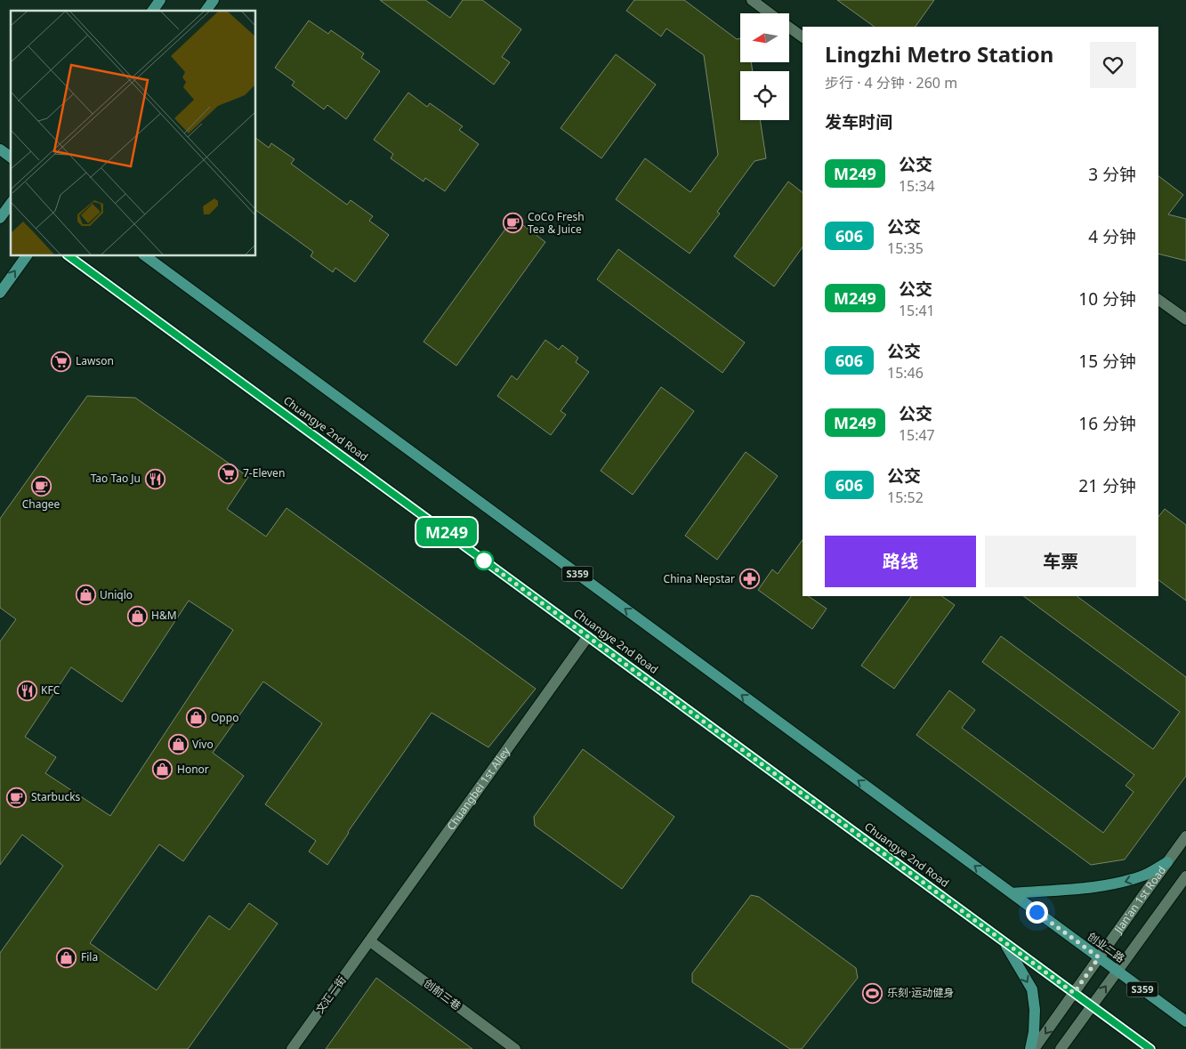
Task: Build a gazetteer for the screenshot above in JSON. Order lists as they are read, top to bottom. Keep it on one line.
{"streets":{"main road":["Chuangye 2nd Road","S359","创业二路"],"street":["Chuangbei 1st Alley","Jian'an 1st Road","文汇一街","创前三巷"]},"crossings":[["Chuangye 2nd Road","Chuangbei 1st Alley"],["Chuangye 2nd Road","Jian'an 1st Road"],["S359","创业二路"],["Chuangbei 1st Alley","文汇一街"],["Chuangbei 1st Alley","创前三巷"],["Jian'an 1st Road","创业二路"],["文汇一街","创前三巷"]],"places":{"cafe":["CoCo Fresh Tea & Juice","Chagee","Starbucks"],"supermarket":["Lawson","7-Eleven"],"restaurant":["Tao Tao Ju","KFC"],"pharmacy":["China Nepstar"],"shop":["Uniqlo","H&M","Oppo","Vivo","Honor","Fila"],"sports":["乐刻·运动健身"]},"lines":["bus line M249"],"north":"left","page":{"on_map":"M249","heading":[["Lingzhi Metro Station","步行 · 4 分钟 · 260 m"],"发车时间"],"list":[{"mark":"M249","name":"公交","note":"15:34","value":"3 分钟"},{"mark":"606","name":"公交","note":"15:35","value":"4 分钟"},{"mark":"M249","name":"公交","note":"15:41","value":"10 分钟"},{"mark":"606","name":"公交","note":"15:46","value":"15 分钟"},{"mark":"M249","name":"公交","note":"15:47","value":"16 分钟"},{"mark":"606","name":"公交","note":"15:52","value":"21 分钟"}],"buttons":["路线","车票"]}}
